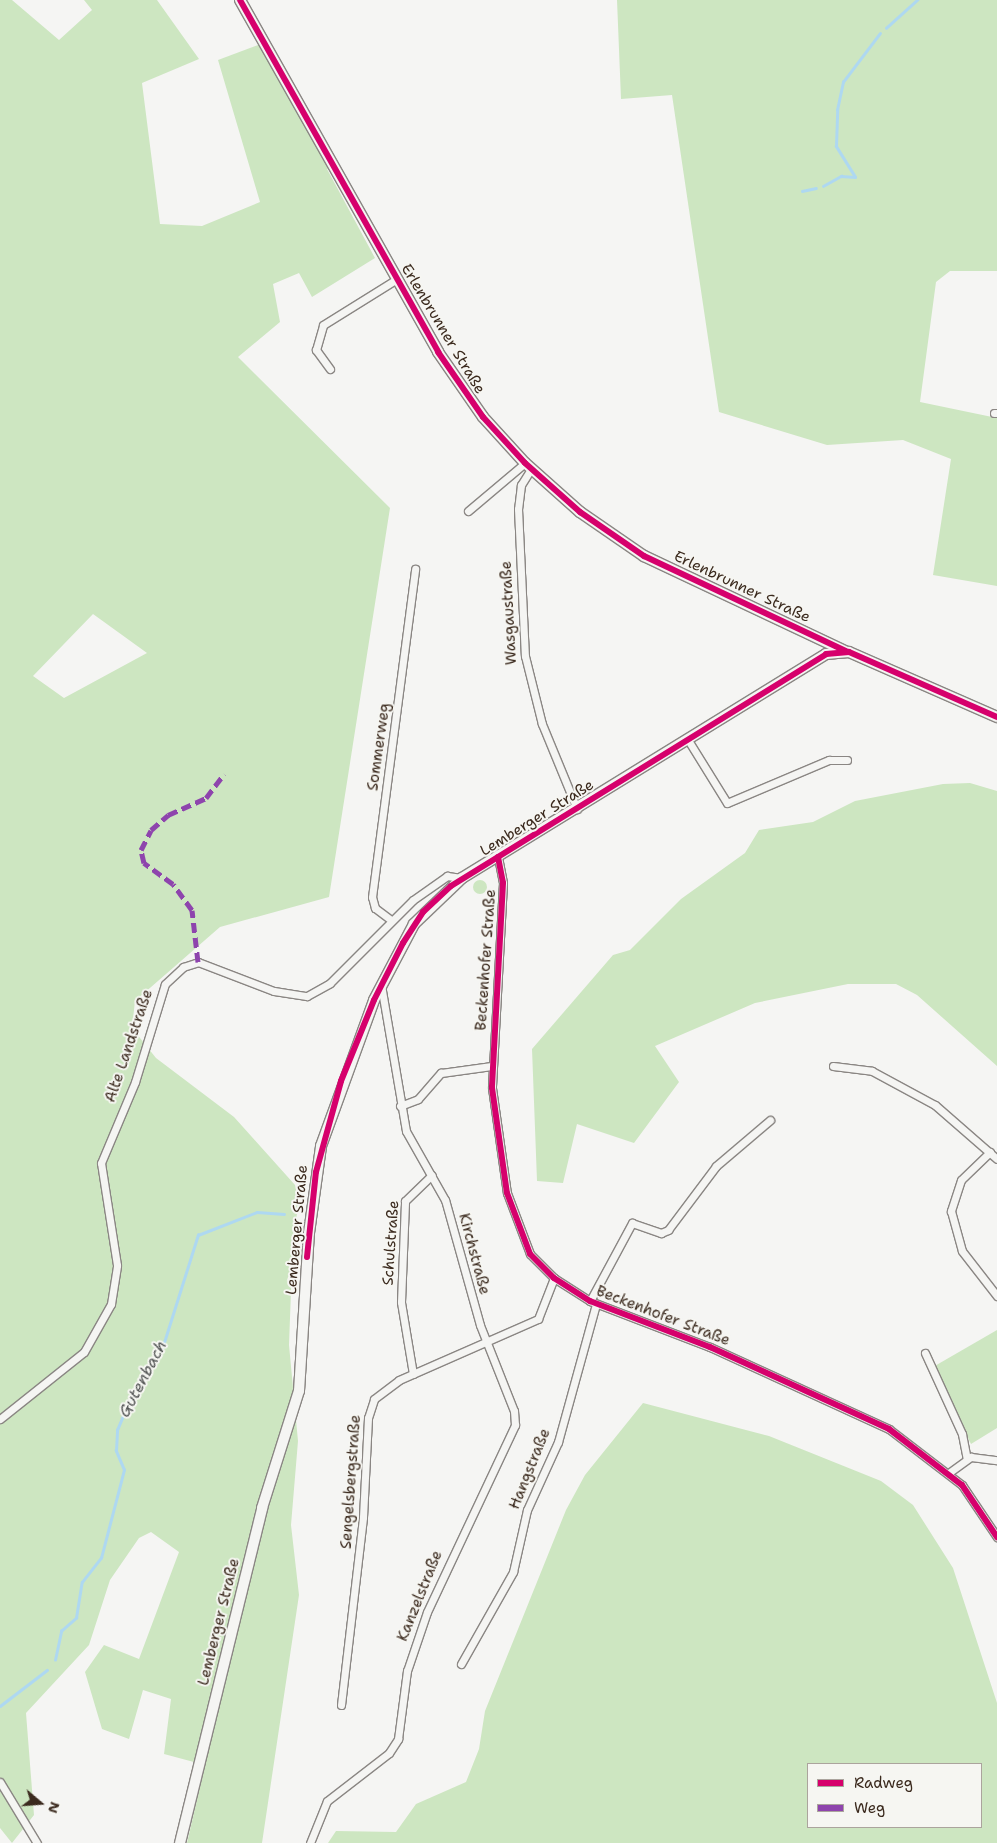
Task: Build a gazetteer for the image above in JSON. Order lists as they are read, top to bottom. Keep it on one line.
{"streets":{"main road":["Erlenbrunner Straße","Lemberger Straße"],"street":["Wasgaustraße","Sommerweg","Beckenhofer Straße","Alte Landstraße","Schulstraße","Kirchstraße","Hangstraße","Sengelsbergstraße","Kanzelstraße"]},"crossings":[["Erlenbrunner Straße","Wasgaustraße"],["Erlenbrunner Straße","Lemberger Straße"],["Wasgaustraße","Lemberger Straße"],["Sommerweg","Alte Landstraße"],["Lemberger Straße","Beckenhofer Straße"],["Lemberger Straße","Alte Landstraße"],["Beckenhofer Straße","Hangstraße"],["Beckenhofer Straße","Sengelsbergstraße"],["Schulstraße","Kirchstraße"],["Schulstraße","Sengelsbergstraße"],["Kirchstraße","Sengelsbergstraße"],["Kirchstraße","Kanzelstraße"],["Sengelsbergstraße","Kanzelstraße"]],"water":["Gutenbach"],"legend":["Radweg","Weg"],"north":"right"}
